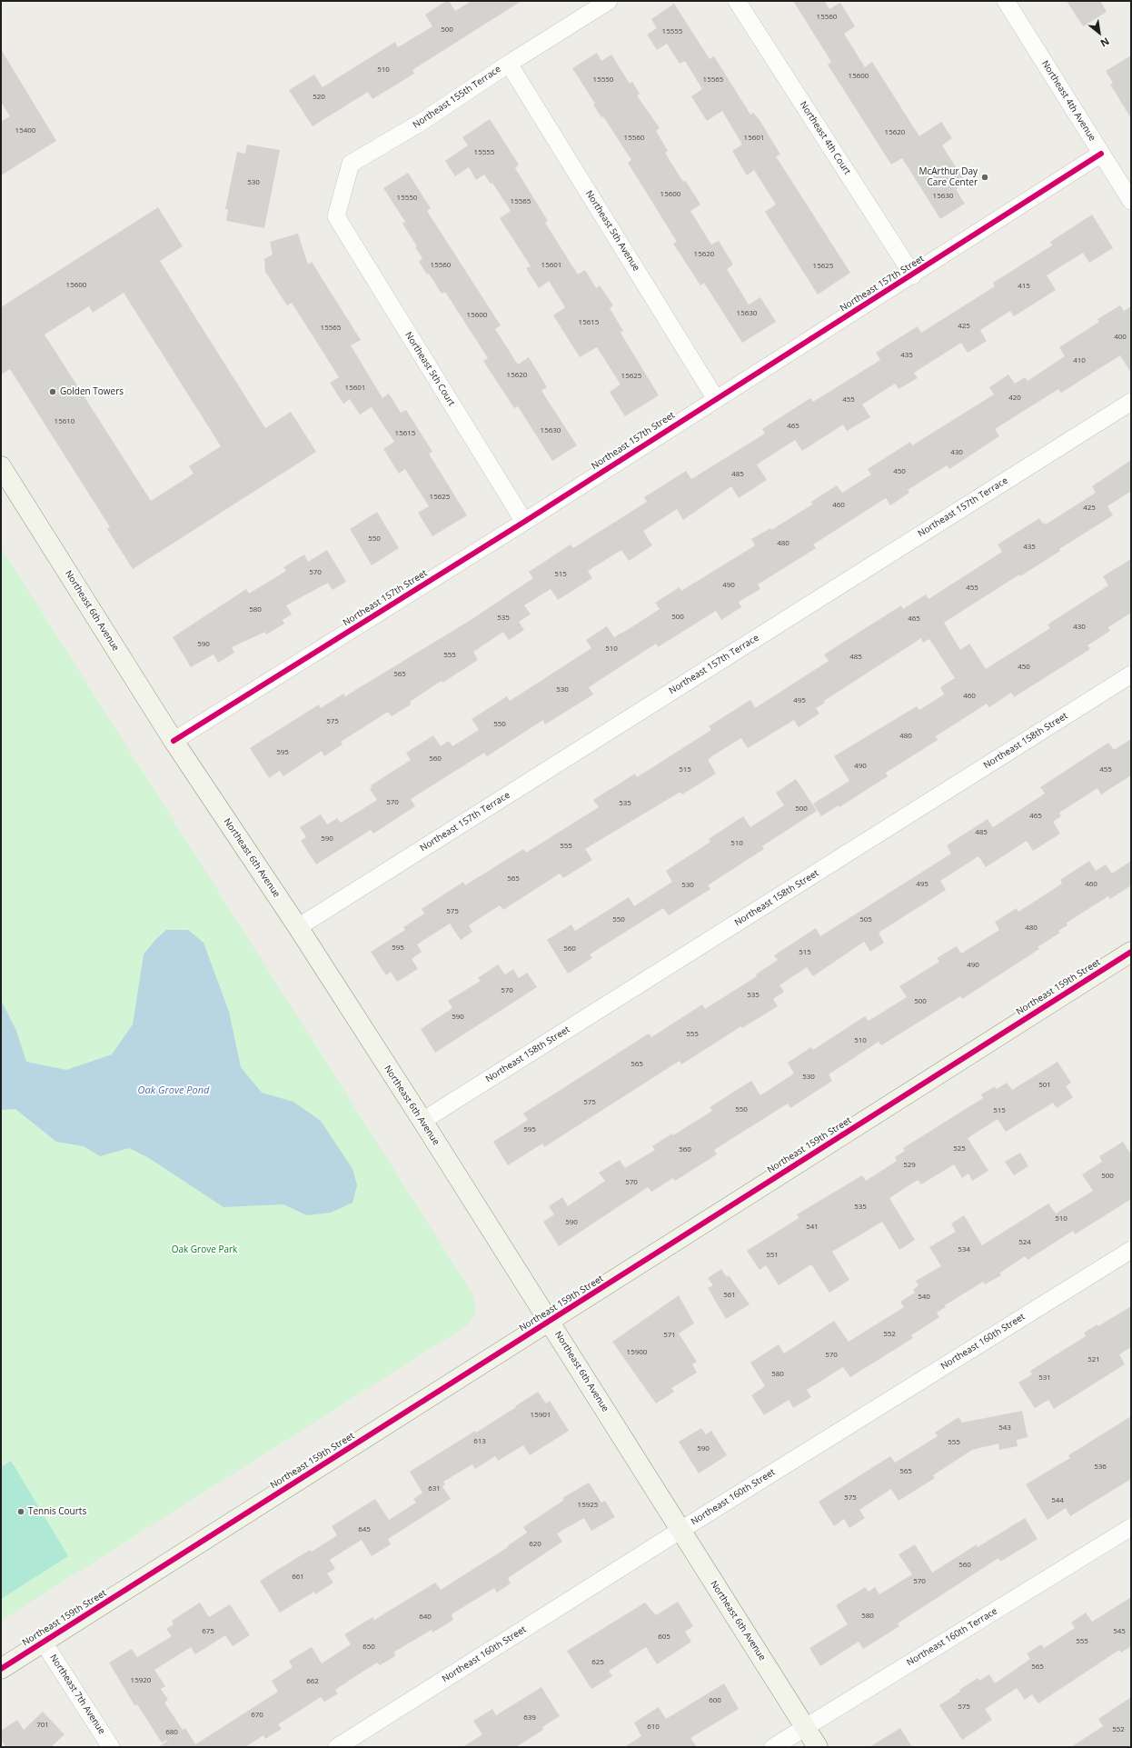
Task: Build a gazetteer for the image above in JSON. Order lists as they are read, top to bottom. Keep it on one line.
{"streets":{"main road":["Northeast 6th Avenue","Northeast 159th Street"],"street":["Northeast 155th Terrace","Northeast 4th Avenue","Northeast 4th Court","Northeast 5th Avenue","Northeast 157th Street","Northeast 5th Court","Northeast 157th Terrace","Northeast 158th Street","Northeast 160th Street","Northeast 160th Terrace","Northeast 7th Avenue"]},"crossings":[["Northeast 155th Terrace","Northeast 5th Avenue"],["Northeast 155th Terrace","Northeast 5th Court"],["Northeast 4th Avenue","Northeast 157th Street"],["Northeast 4th Court","Northeast 157th Street"],["Northeast 5th Avenue","Northeast 157th Street"],["Northeast 157th Street","Northeast 5th Court"],["Northeast 157th Street","Northeast 6th Avenue"],["Northeast 157th Terrace","Northeast 6th Avenue"],["Northeast 6th Avenue","Northeast 158th Street"],["Northeast 6th Avenue","Northeast 159th Street"],["Northeast 6th Avenue","Northeast 160th Street"],["Northeast 6th Avenue","Northeast 160th Terrace"],["Northeast 159th Street","Northeast 7th Avenue"]],"water":["Oak Grove Pond"],"parks":["Oak Grove Park"],"places":["McArthur Day Care Center","Golden Towers","Tennis Courts"],"house_numbers":["15560","500","15555","510","15600","15550","15565","520","15400","15620","15560","15601","15555","530","15600","15630","15550","15565","15620","15560","15601","15625","15600","415","15630","15600","15615","425","15565","400","435","410","15620","15625","15601","420","455","15610","465","15630","15615","430","450","485","15625","460","425","550","480","435","570","515","490","455","580","500","535","465","430","590","510","555","485","450","565","530","460","495","575","550","480","595","560","490","515","455","570","535","500","465","485","590","510","555","565","495","460","530","575","550","505","480","595","560","515","490","570","535","500","590","555","510","565","530","501","575","550","515","595","525","560","529","500","570","535","510","590","541","524","534","551","561","540","552","571","15900","570","521","580","531","15901","543","613","555","590","536","565","631","575","544","15925","645","620","560","661","570","580","640","675","545","605","555","650","625","565","15920","662","600","575","670","639","701","610","552","680"],"north":"bottom right"}
